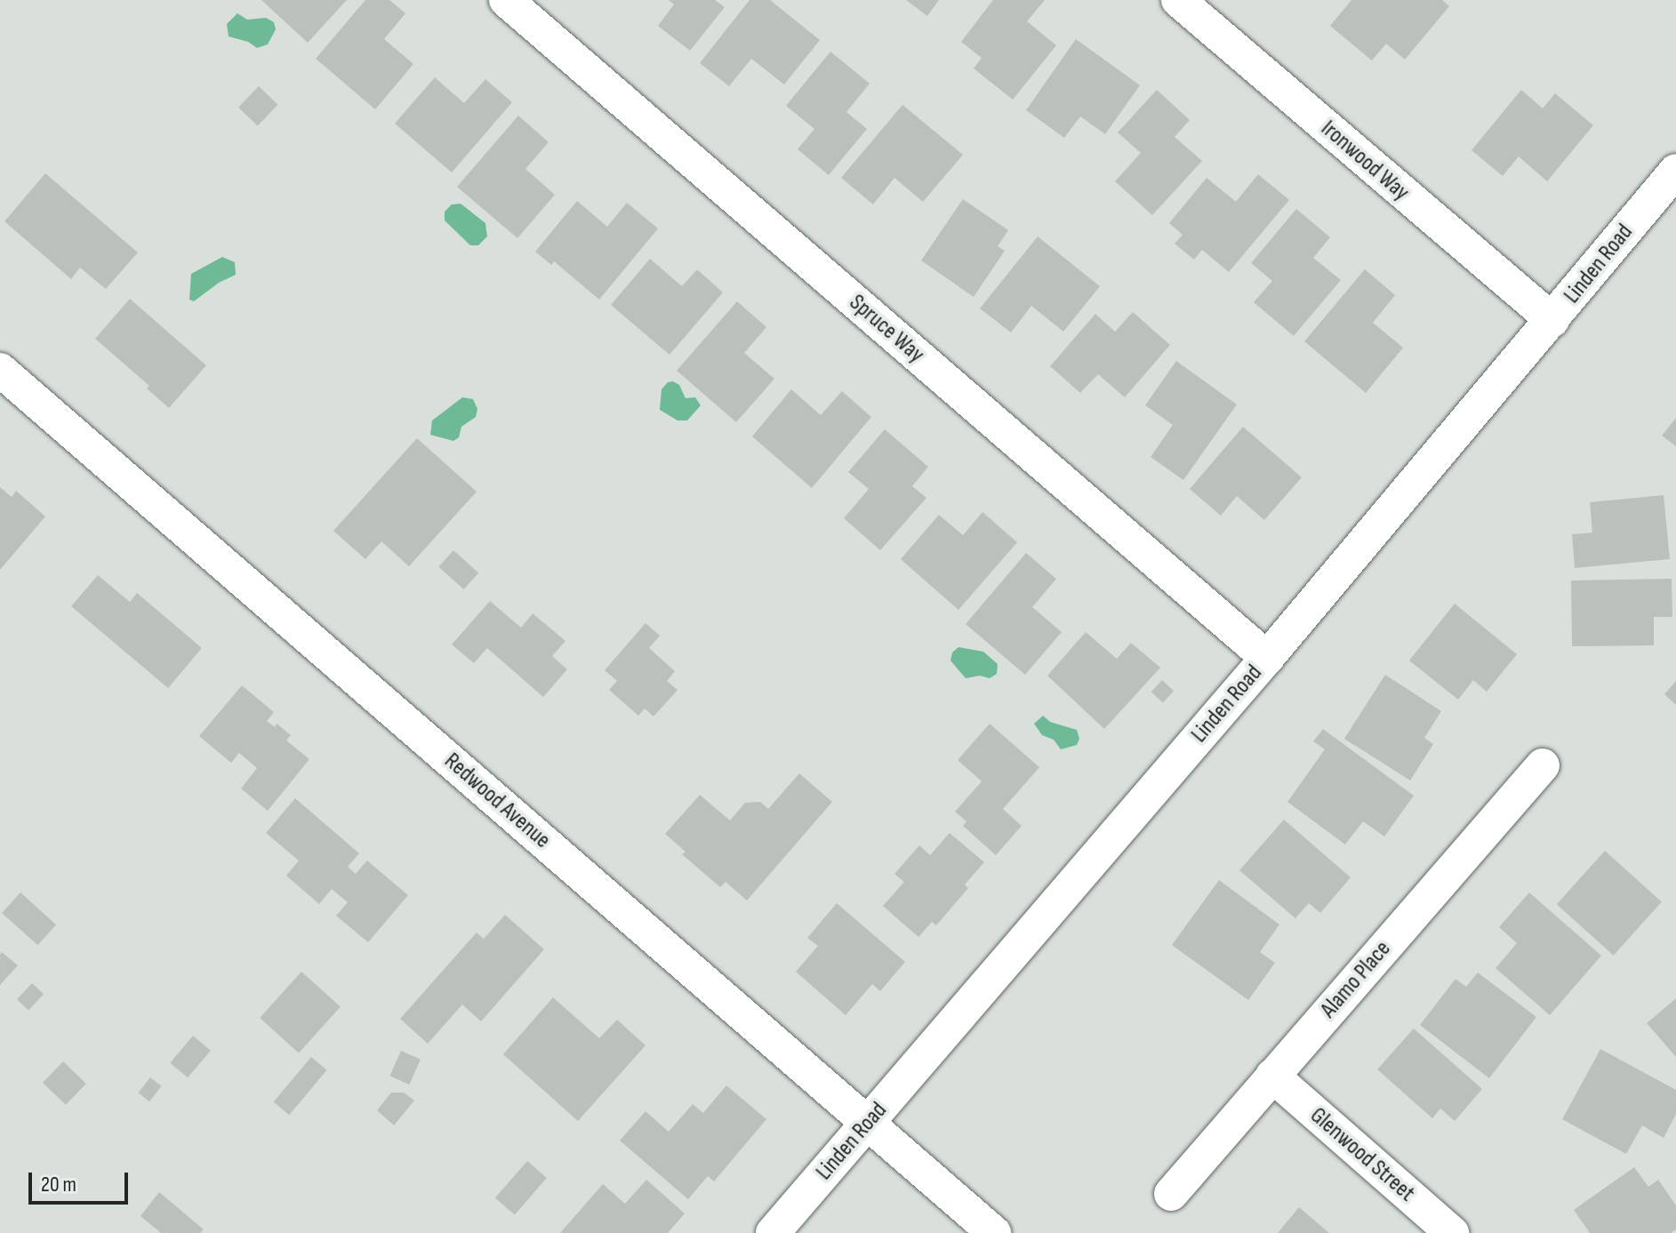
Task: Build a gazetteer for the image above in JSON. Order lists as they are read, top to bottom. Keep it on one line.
{"streets":{"street":["Ironwood Way","Linden Road","Spruce Way","Redwood Avenue","Alamo Place","Glenwood Street"]},"crossings":[["Ironwood Way","Linden Road"],["Linden Road","Spruce Way"],["Linden Road","Redwood Avenue"],["Alamo Place","Glenwood Street"]],"scale_bar":"20 m"}
